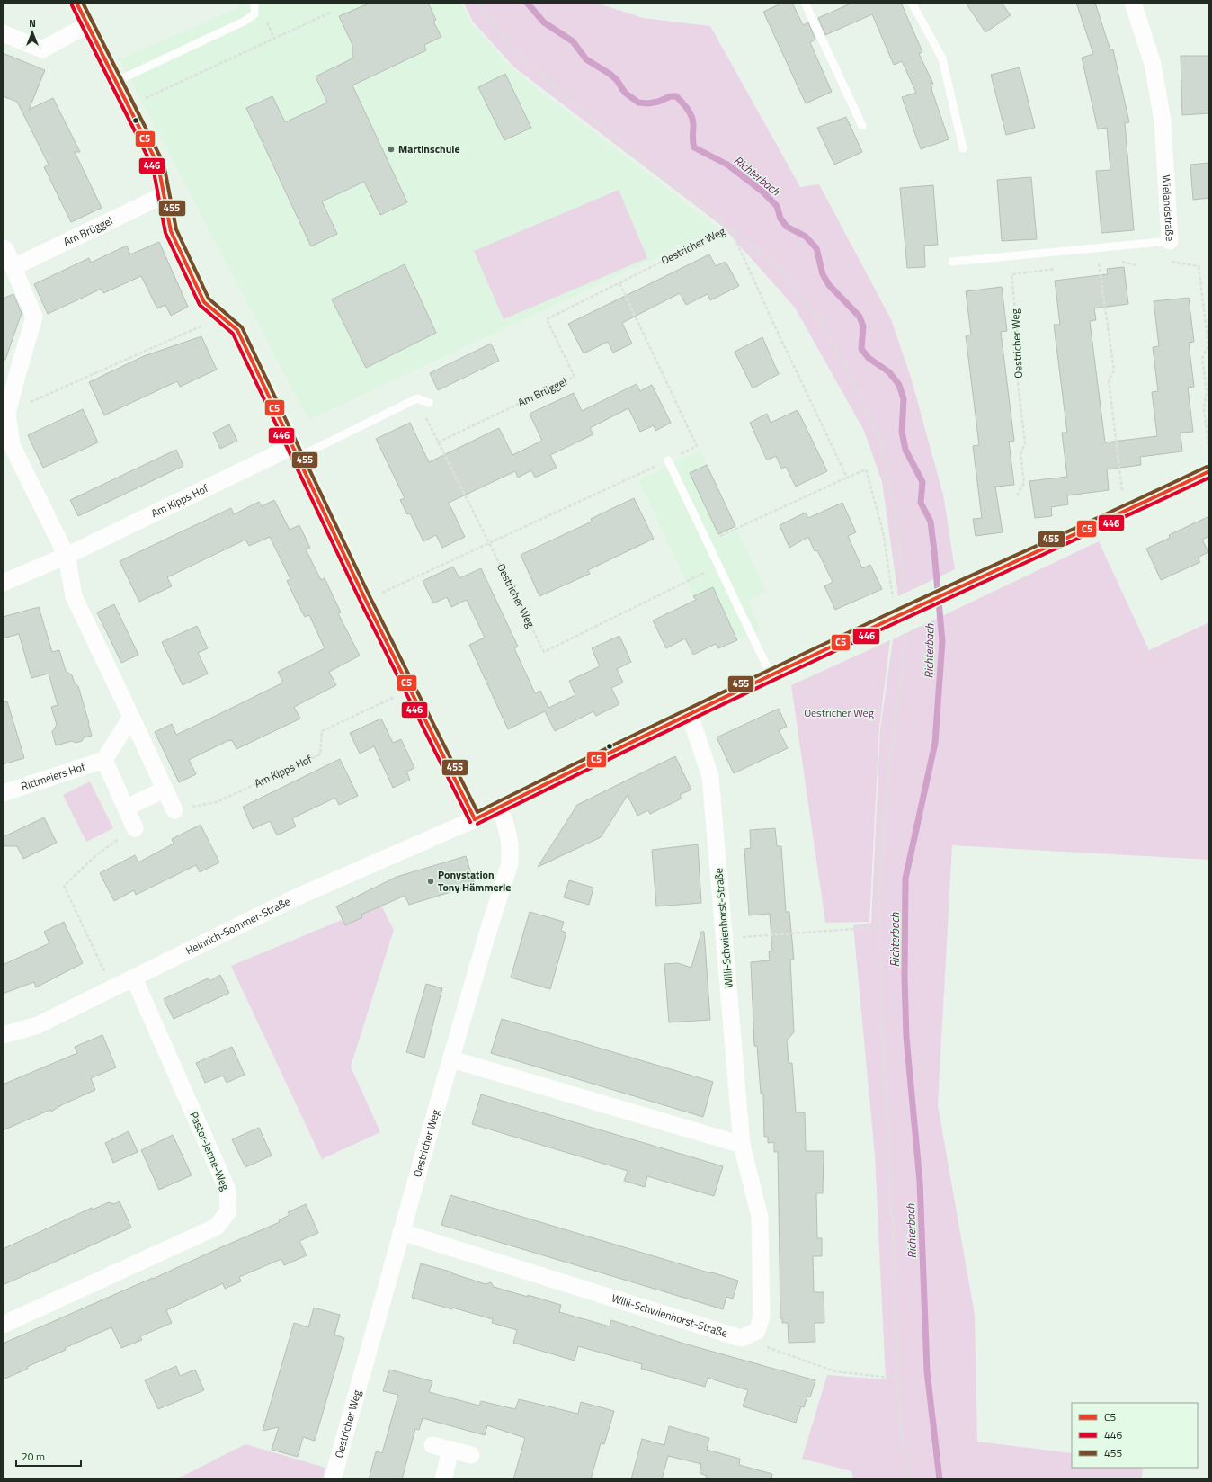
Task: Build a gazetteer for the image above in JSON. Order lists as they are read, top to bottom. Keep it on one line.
{"streets":{"street":["Wielandstraße","Am Brüggel","Oestricher Weg","Am Kipps Hof","Rittmeiers Hof","Heinrich-Sommer-Straße","Willi-Schwienhorst-Straße","Pastor-Jenne-Weg"]},"crossings":[["Am Brüggel","Oestricher Weg"],["Oestricher Weg","Willi-Schwienhorst-Straße"],["Heinrich-Sommer-Straße","Pastor-Jenne-Weg"]],"water":["Richterbach"],"parks":["Oestricher Weg"],"places":["Martinschule","Ponystation Tony Hämmerle"],"lines":["transit line C5","transit line 455","transit line 446"],"legend":["C5","446","455"],"scale_bar":"20 m","north":"top"}
